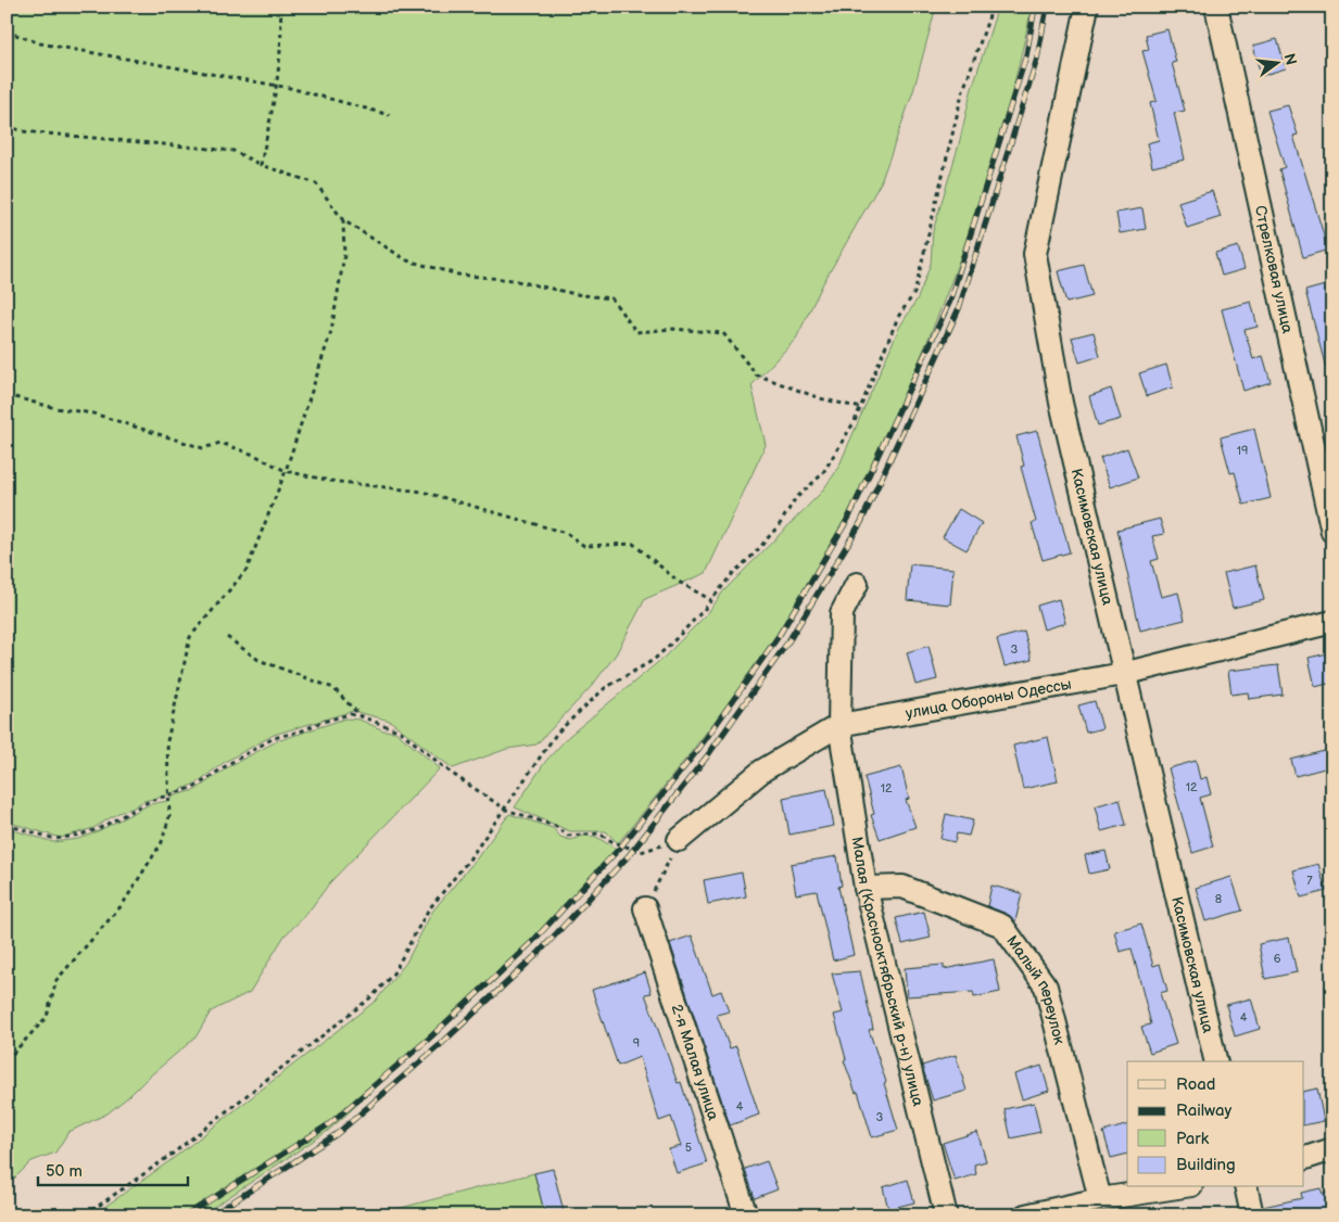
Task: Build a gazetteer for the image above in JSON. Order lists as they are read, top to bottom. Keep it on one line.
{"streets":{"street":["Стрелковая улица","Касимовская улица","улица Обороны Одессы","Малая (Краснооктябрьский р-н) улица","Малый переулок","2-я Малая улица"]},"crossings":[["Касимовская улица","улица Обороны Одессы"],["улица Обороны Одессы","Малая (Краснооктябрьский р-н) улица"],["Малая (Краснооктябрьский р-н) улица","Малый переулок"]],"house_numbers":["19","3","12","12","7","8","6","4","9","4","3","5"],"legend":["Road","Railway","Park","Building"],"scale_bar":"50 m","north":"right"}
